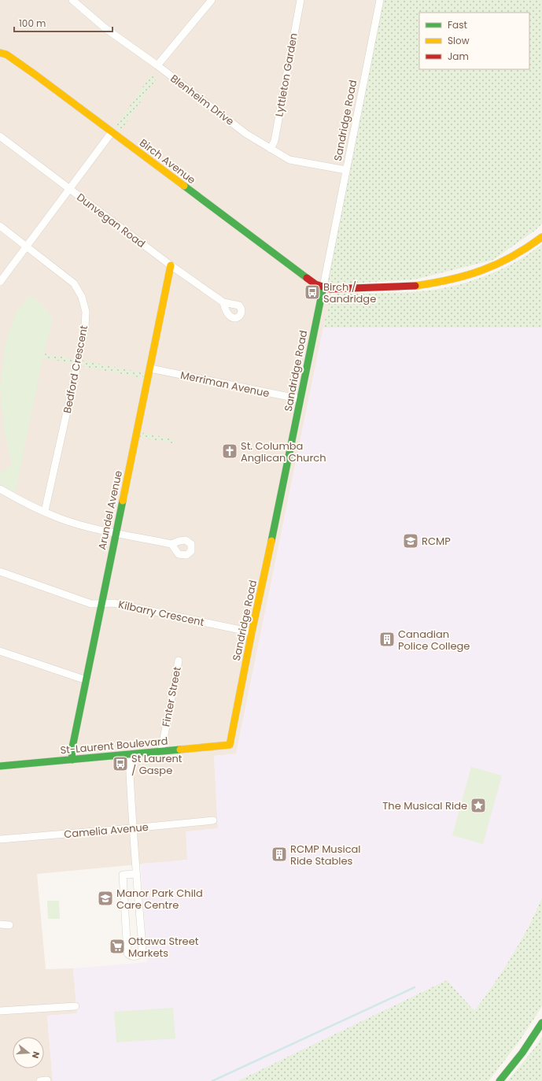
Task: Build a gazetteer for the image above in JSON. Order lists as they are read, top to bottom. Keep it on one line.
{"streets":{"street":["Lyttleton Garden","Blenheim Drive","Sandridge Road","Birch Avenue","Dunvegan Road","Bedford Crescent","Merriman Avenue","Arundel Avenue","Kilbarry Crescent","Finter Street","St-Laurent Boulevard","Camelia Avenue"]},"crossings":[["Lyttleton Garden","Blenheim Drive"],["Blenheim Drive","Sandridge Road"],["Sandridge Road","Birch Avenue"],["Sandridge Road","Merriman Avenue"],["Sandridge Road","Kilbarry Crescent"],["Sandridge Road","St-Laurent Boulevard"],["Dunvegan Road","Arundel Avenue"],["Merriman Avenue","Arundel Avenue"],["Arundel Avenue","Kilbarry Crescent"],["Arundel Avenue","St-Laurent Boulevard"],["Finter Street","St-Laurent Boulevard"]],"places":{"bus stop":["Birch / Sandridge","St Laurent / Gaspe"],"church":["St. Columba Anglican Church"],"school or university":["RCMP","Manor Park Child Care Centre"],"building":["Canadian Police College","RCMP Musical Ride Stables"],"place":["The Musical Ride"],"supermarket":["Ottawa Street Markets"]},"legend":["Fast","Slow","Jam"],"scale_bar":"100 m","north":"right"}
